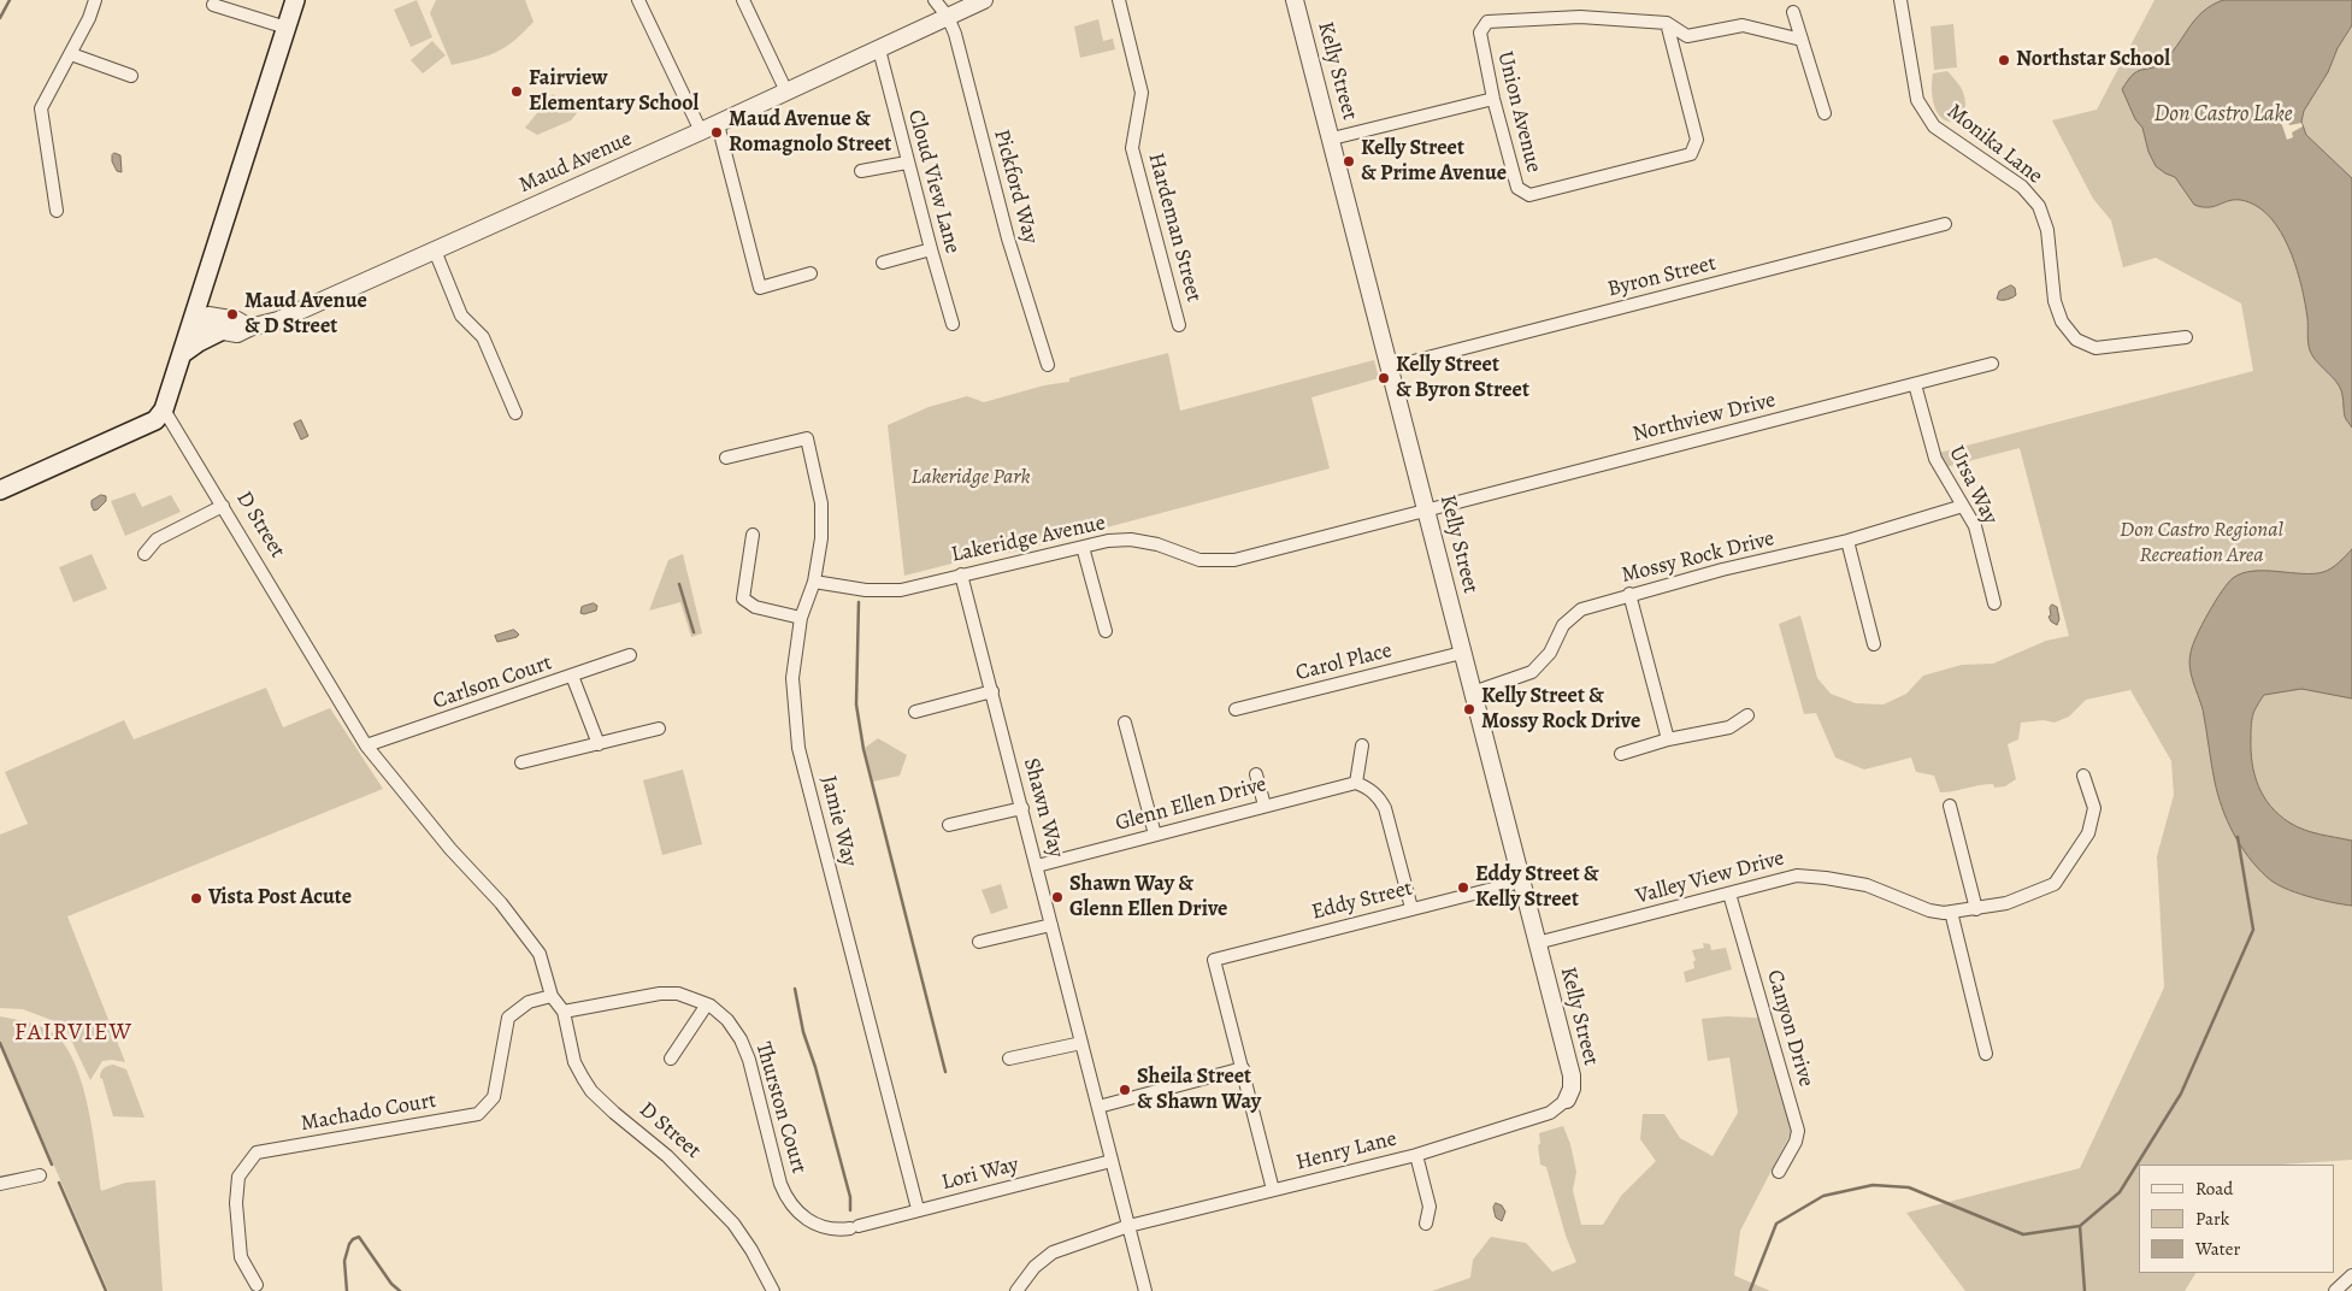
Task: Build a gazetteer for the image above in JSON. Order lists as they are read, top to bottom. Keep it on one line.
{"streets":{"street":["Kelly Street","Union Avenue","Monika Lane","Maud Avenue","Cloud View Lane","Pickford Way","Hardeman Street","Byron Street","Northview Drive","Ursa Way","D Street","Lakeridge Avenue","Mossy Rock Drive","Carol Place","Carlson Court","Glenn Ellen Drive","Shawn Way","Jamie Way","Valley View Drive","Eddy Street","Canyon Drive","Thurston Court","Machado Court","Henry Lane","Lori Way"]},"crossings":[["Kelly Street","Byron Street"],["Kelly Street","Northview Drive"],["Kelly Street","Lakeridge Avenue"],["Kelly Street","Mossy Rock Drive"],["Kelly Street","Carol Place"],["Kelly Street","Valley View Drive"],["Kelly Street","Eddy Street"],["Kelly Street","Henry Lane"],["Maud Avenue","Cloud View Lane"],["Maud Avenue","Pickford Way"],["Northview Drive","Ursa Way"],["Northview Drive","Lakeridge Avenue"],["Ursa Way","Mossy Rock Drive"],["D Street","Carlson Court"],["D Street","Thurston Court"],["D Street","Machado Court"],["Lakeridge Avenue","Shawn Way"],["Lakeridge Avenue","Jamie Way"],["Glenn Ellen Drive","Shawn Way"],["Shawn Way","Henry Lane"],["Shawn Way","Lori Way"],["Jamie Way","Lori Way"],["Valley View Drive","Canyon Drive"],["Thurston Court","Lori Way"]],"districts":["FAIRVIEW"],"water":["Don Castro Lake"],"parks":["Lakeridge Park","Don Castro Regional Recreation Area"],"places":["Northstar School","Fairview Elementary School","Maud Avenue & Romagnolo Street","Kelly Street & Prime Avenue","Maud Avenue & D Street","Kelly Street & Byron Street","Kelly Street & Mossy Rock Drive","Eddy Street & Kelly Street","Shawn Way & Glenn Ellen Drive","Vista Post Acute","Sheila Street & Shawn Way"],"legend":["Road","Park","Water"]}
